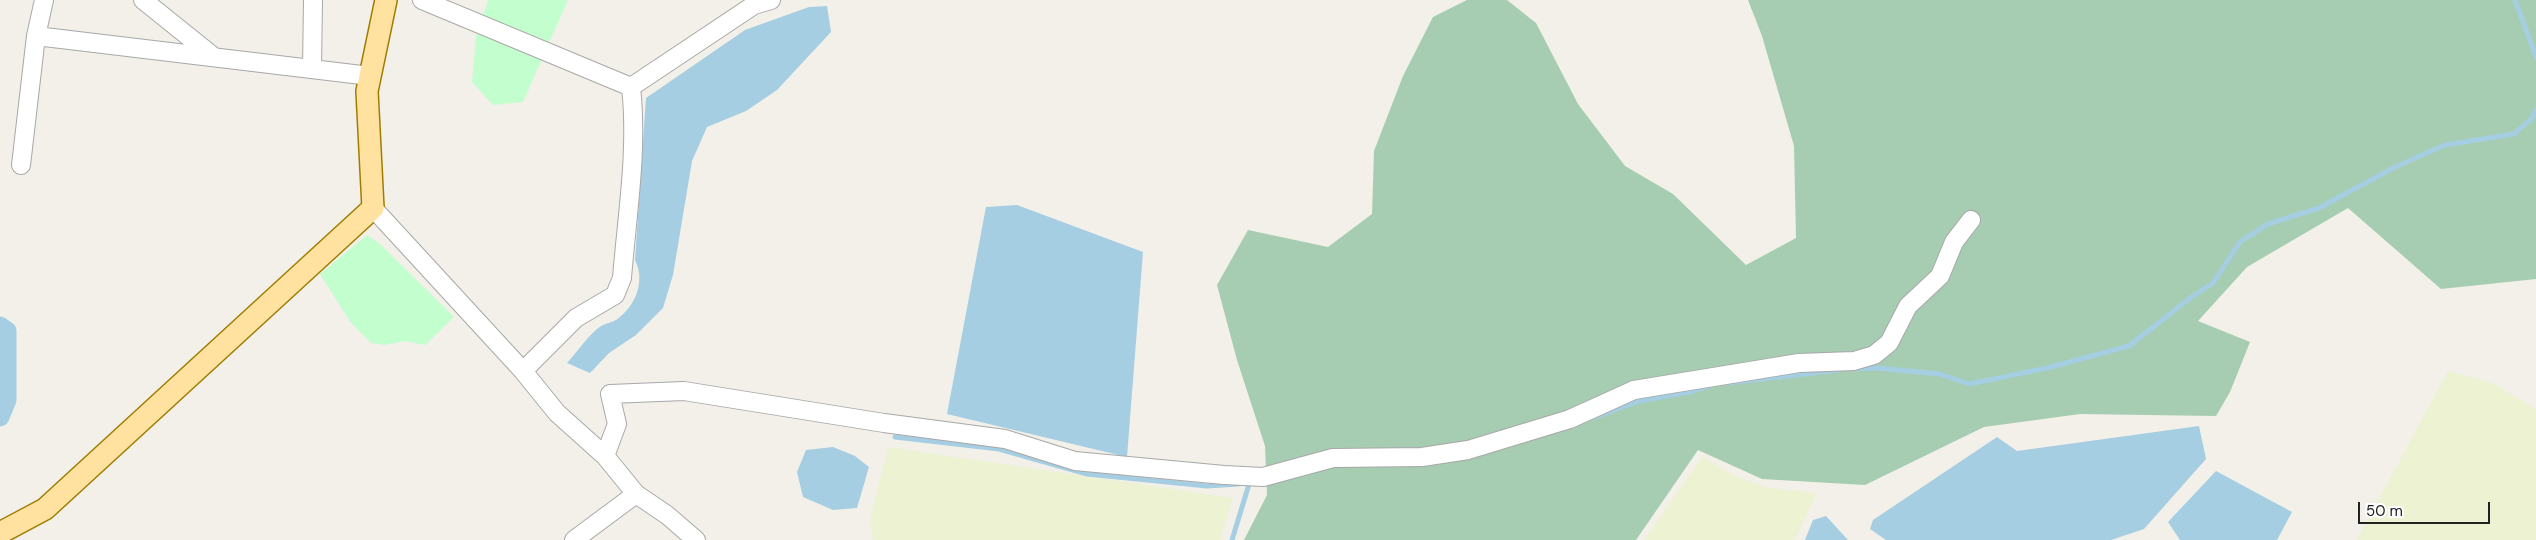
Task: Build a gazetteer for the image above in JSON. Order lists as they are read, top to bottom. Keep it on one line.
{"scale_bar":"50 m"}
